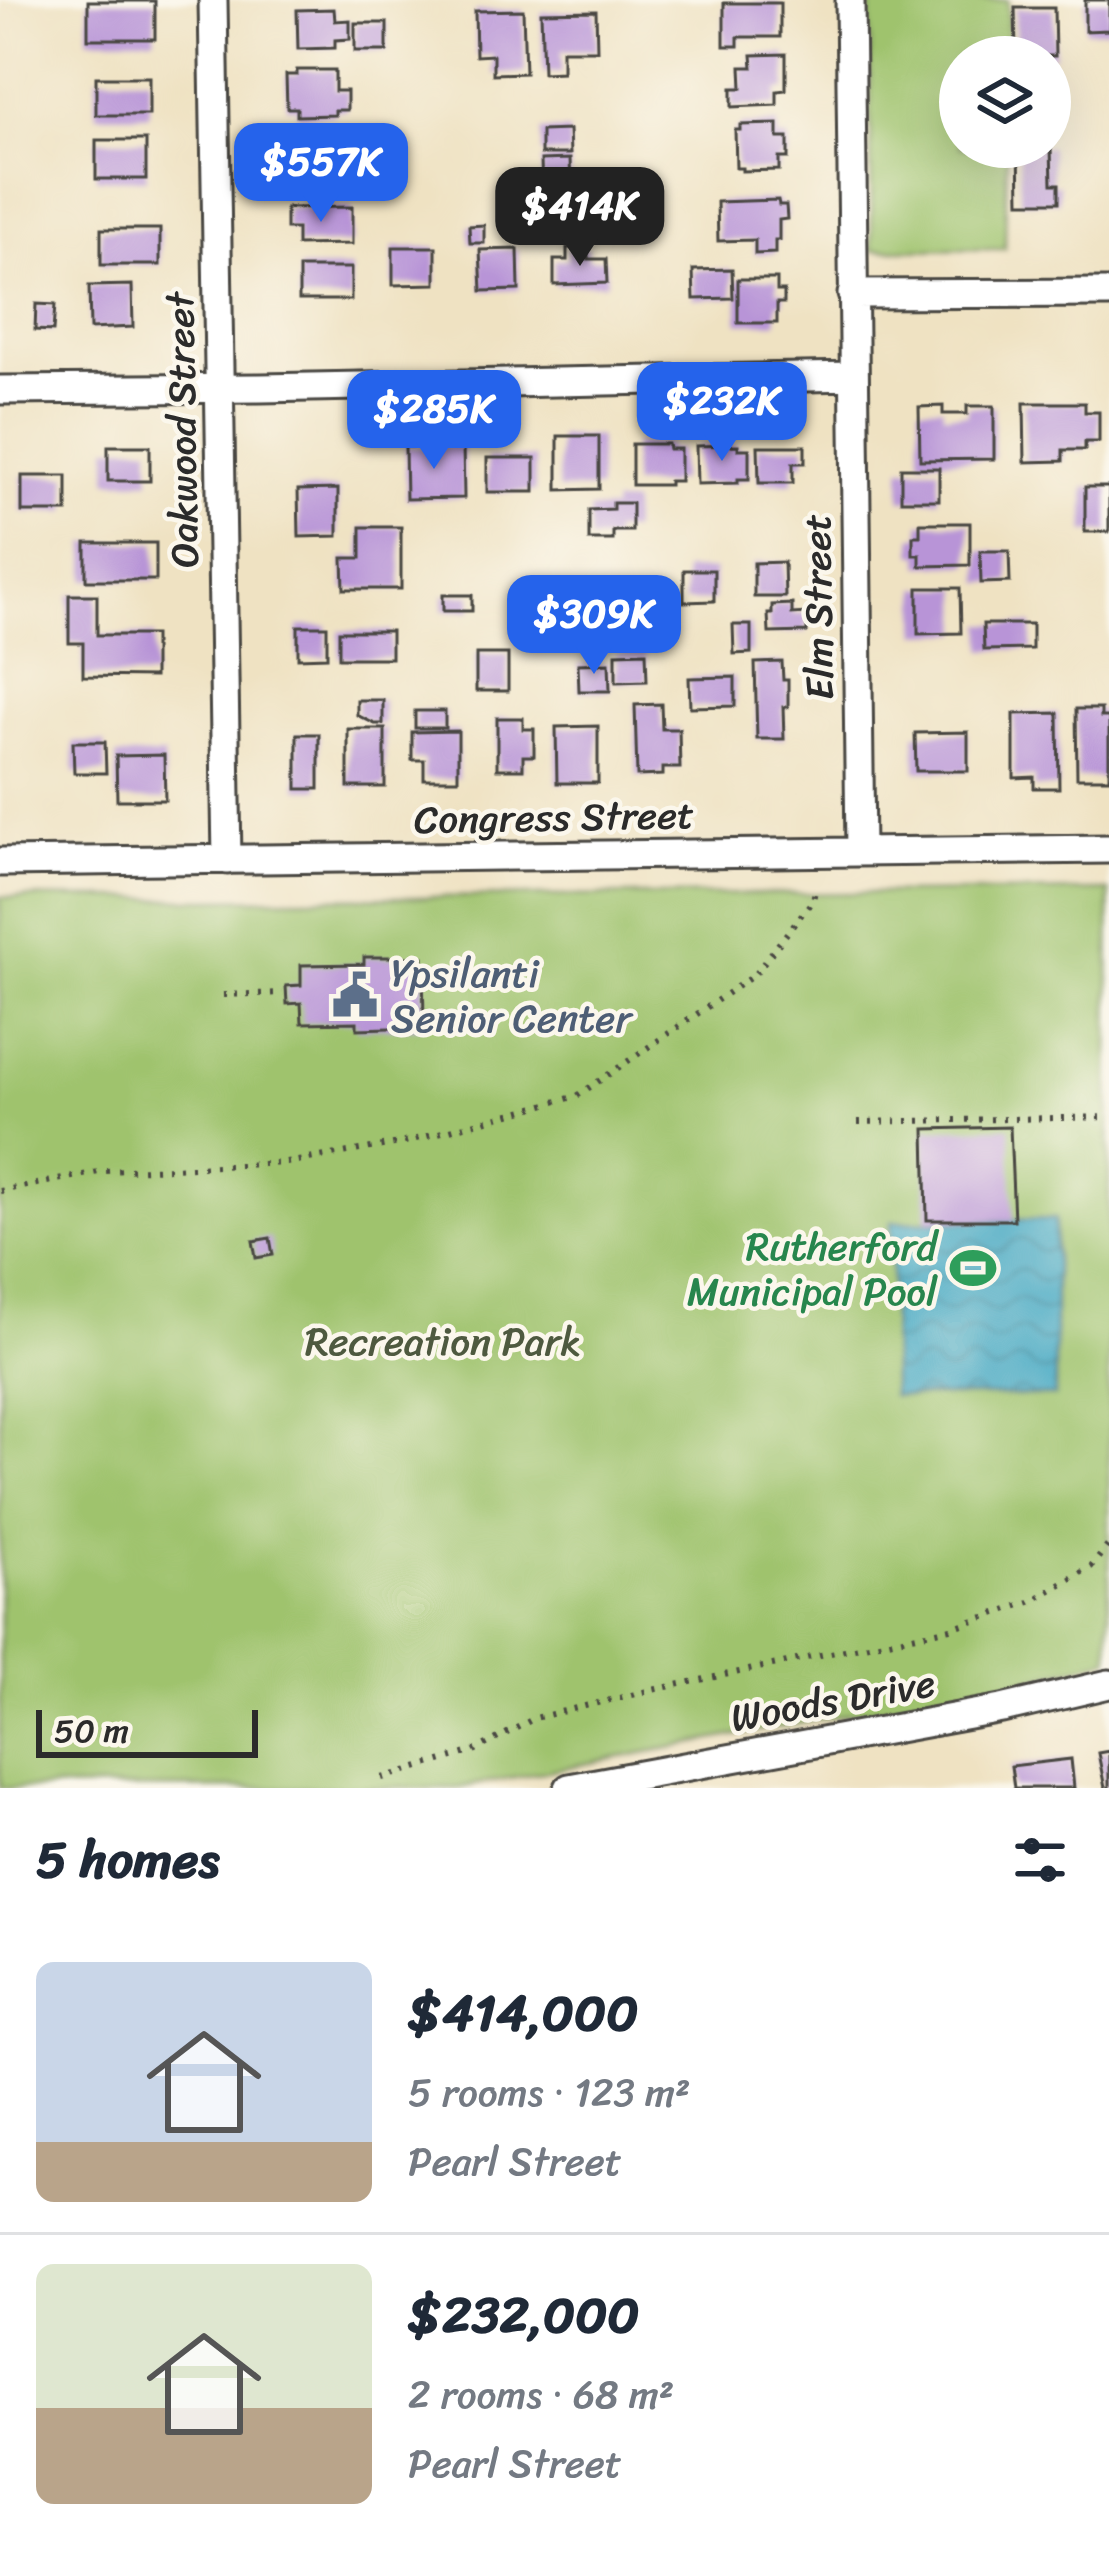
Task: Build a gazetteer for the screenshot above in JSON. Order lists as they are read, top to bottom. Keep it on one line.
{"streets":{"street":["Oakwood Street","Elm Street","Congress Street","Woods Drive"]},"crossings":[["Oakwood Street","Congress Street"],["Elm Street","Congress Street"]],"parks":["Recreation Park"],"places":{"public building":["Ypsilanti Senior Center"],"sports":["Rutherford Municipal Pool"]},"scale_bar":"50 m","page":{"price":["$557K","$414K","$232K","$285K","$309K"],"scale":"50 m","heading":"5 homes","list":[{"name":"$414,000","note":"5 rooms · 123 m² · Pearl Street"},{"name":"$232,000","note":"2 rooms · 68 m² · Pearl Street"}]}}
